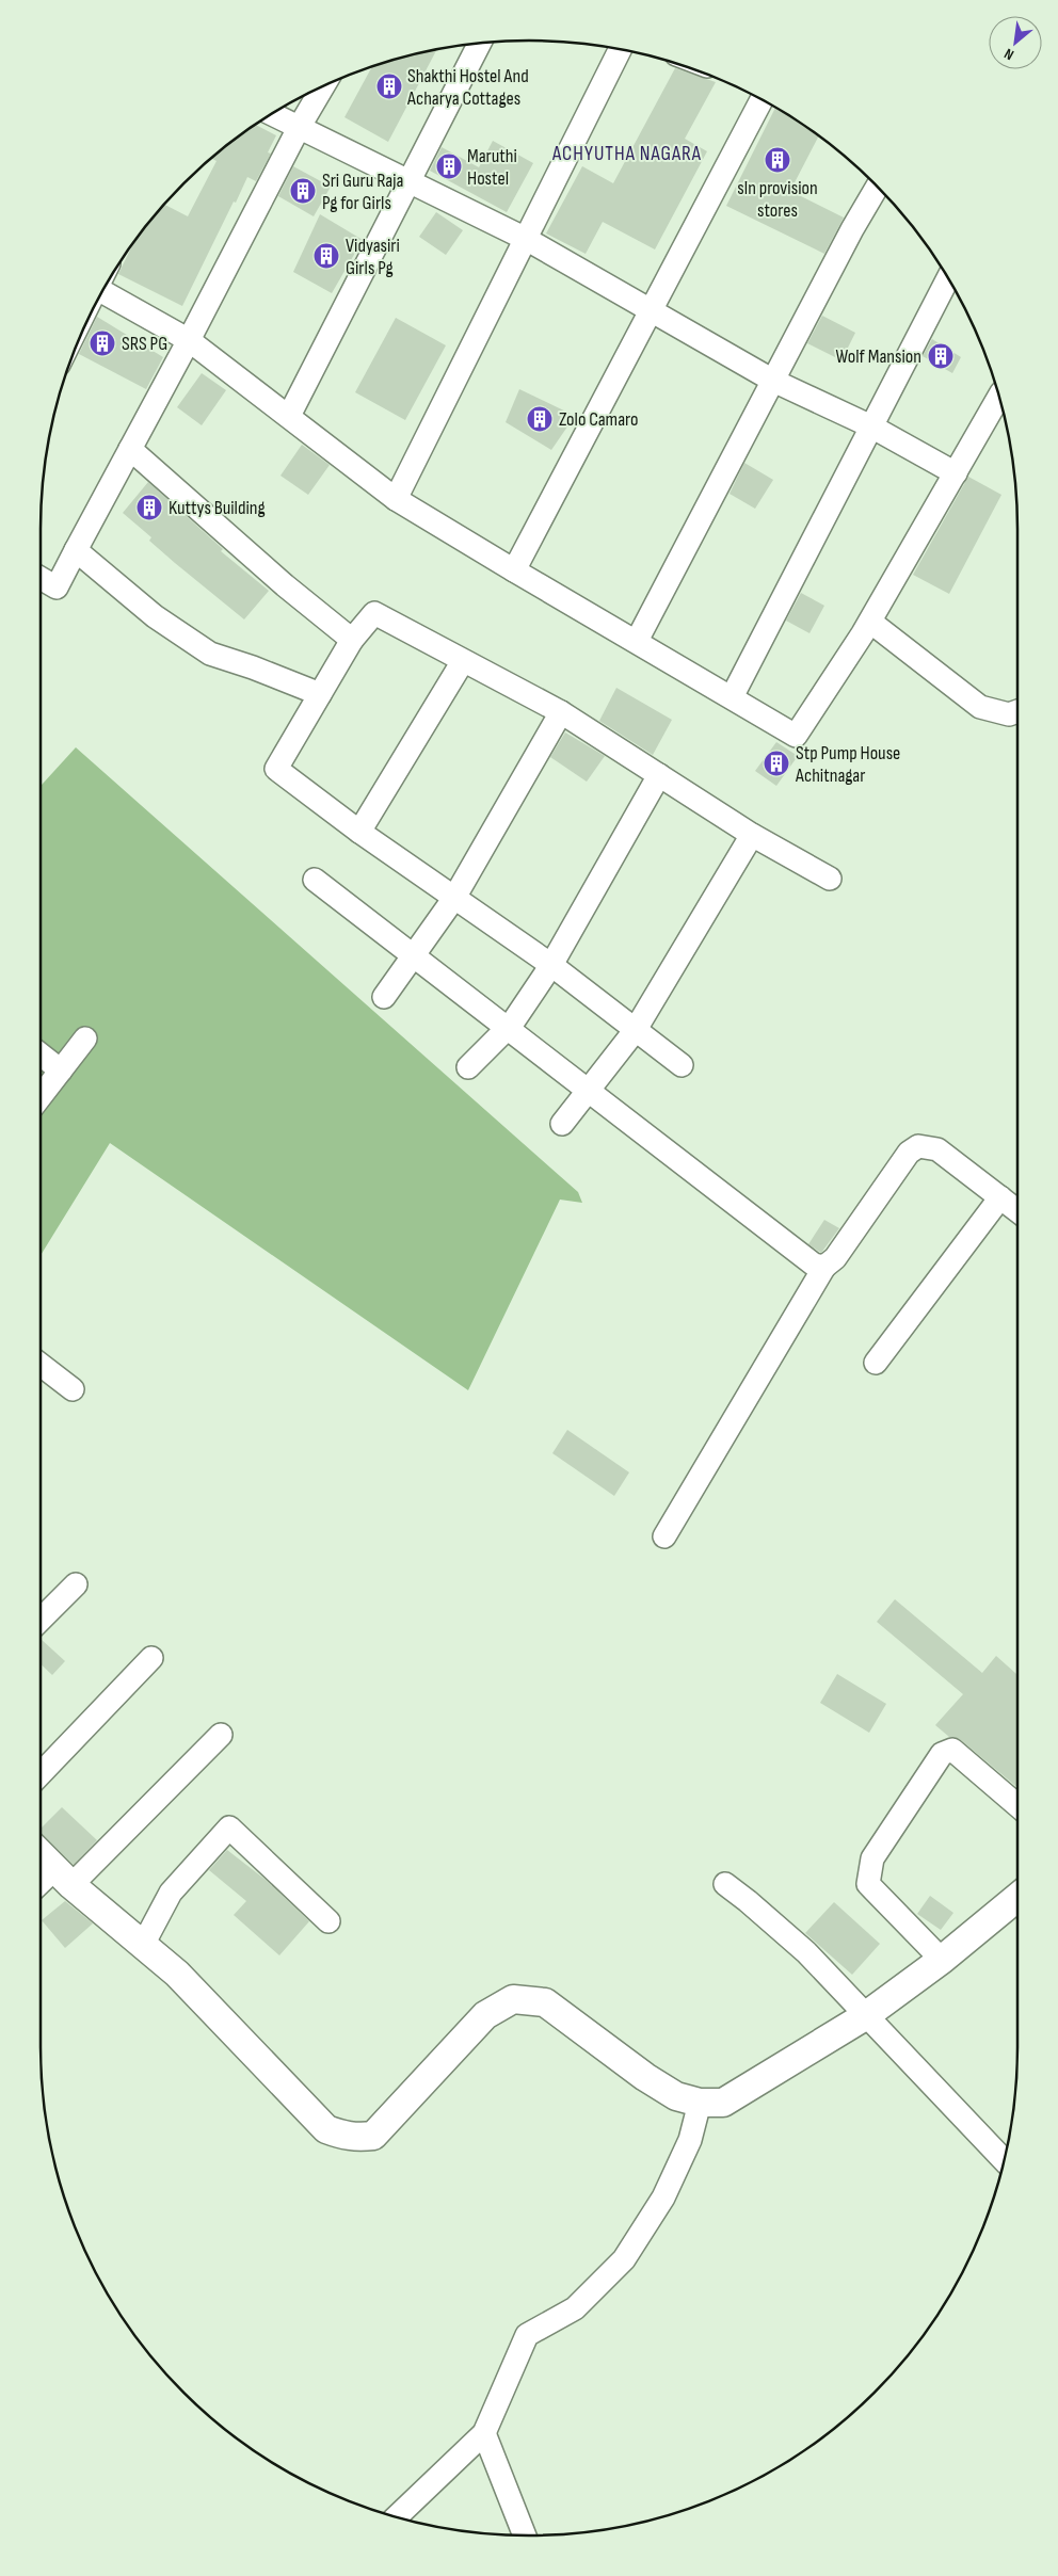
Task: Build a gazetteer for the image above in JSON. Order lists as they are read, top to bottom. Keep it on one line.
{"districts":["ACHYUTHA NAGARA"],"places":{"building":["Shakthi Hostel And Acharya Cottages","sln provision stores","Maruthi Hostel","Sri Guru Raja Pg for Girls","Vidyasiri Girls Pg","SRS PG","Wolf Mansion","Zolo Camaro","Kuttys Building","Stp Pump House Achitnagar"]},"north":"bottom left"}
